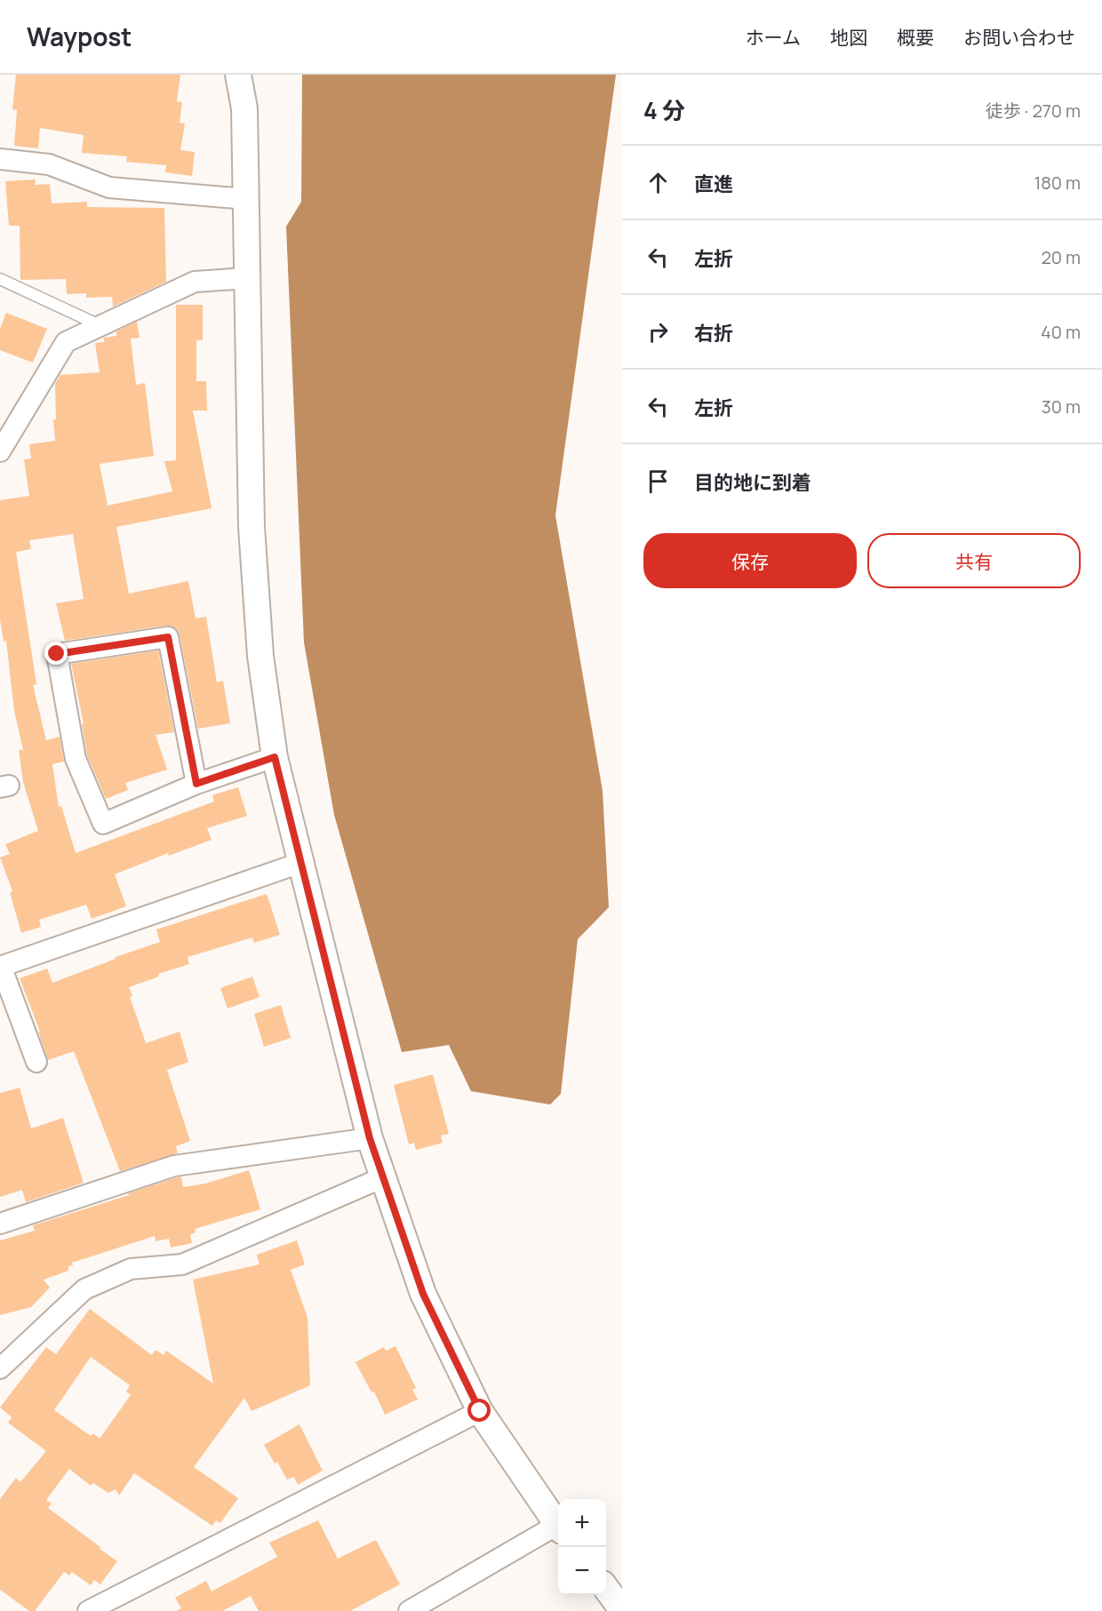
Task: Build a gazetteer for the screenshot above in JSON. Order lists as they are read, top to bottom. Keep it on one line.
{"page":{"header":"Waypost","nav":["ホーム","地図","概要","お問い合わせ"],"heading":["4 分","徒歩 · 270 m"],"list":[["直進","180 m"],["左折","20 m"],["右折","40 m"],["左折","30 m"],"目的地に到着"],"buttons":["保存","共有"],"map_buttons":["+","−"]}}
